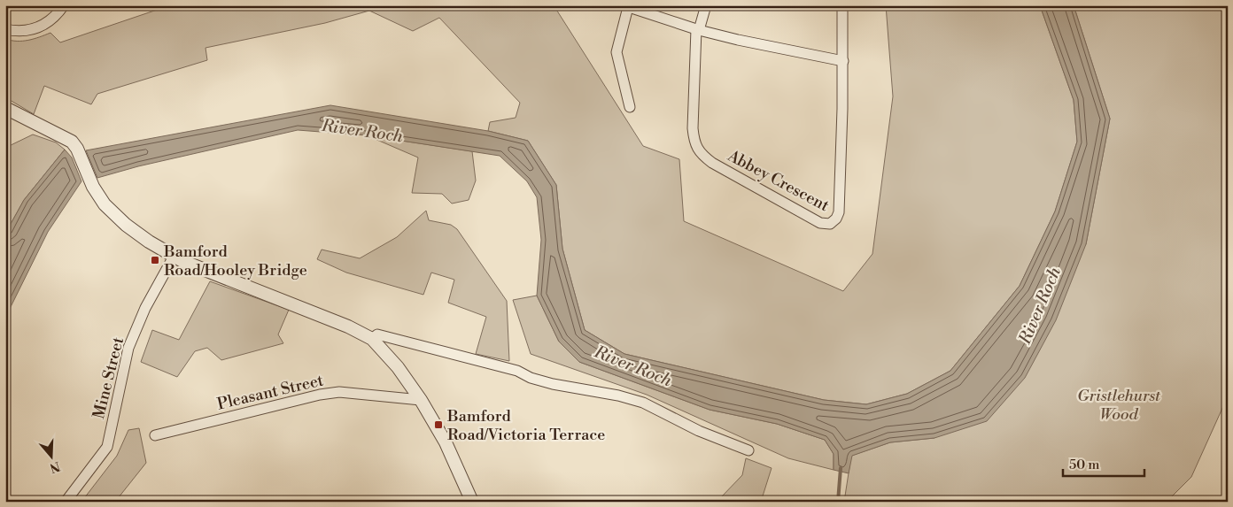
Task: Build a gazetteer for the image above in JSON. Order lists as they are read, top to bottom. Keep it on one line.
{"streets":{"street":["Abbey Crescent","Mine Street","Pleasant Street"]},"water":["River Roch"],"parks":["Gristlehurst Wood"],"places":{"transit":["Bamford Road/Hooley Bridge","Bamford Road/Victoria Terrace"]},"scale_bar":"50 m","north":"bottom"}
